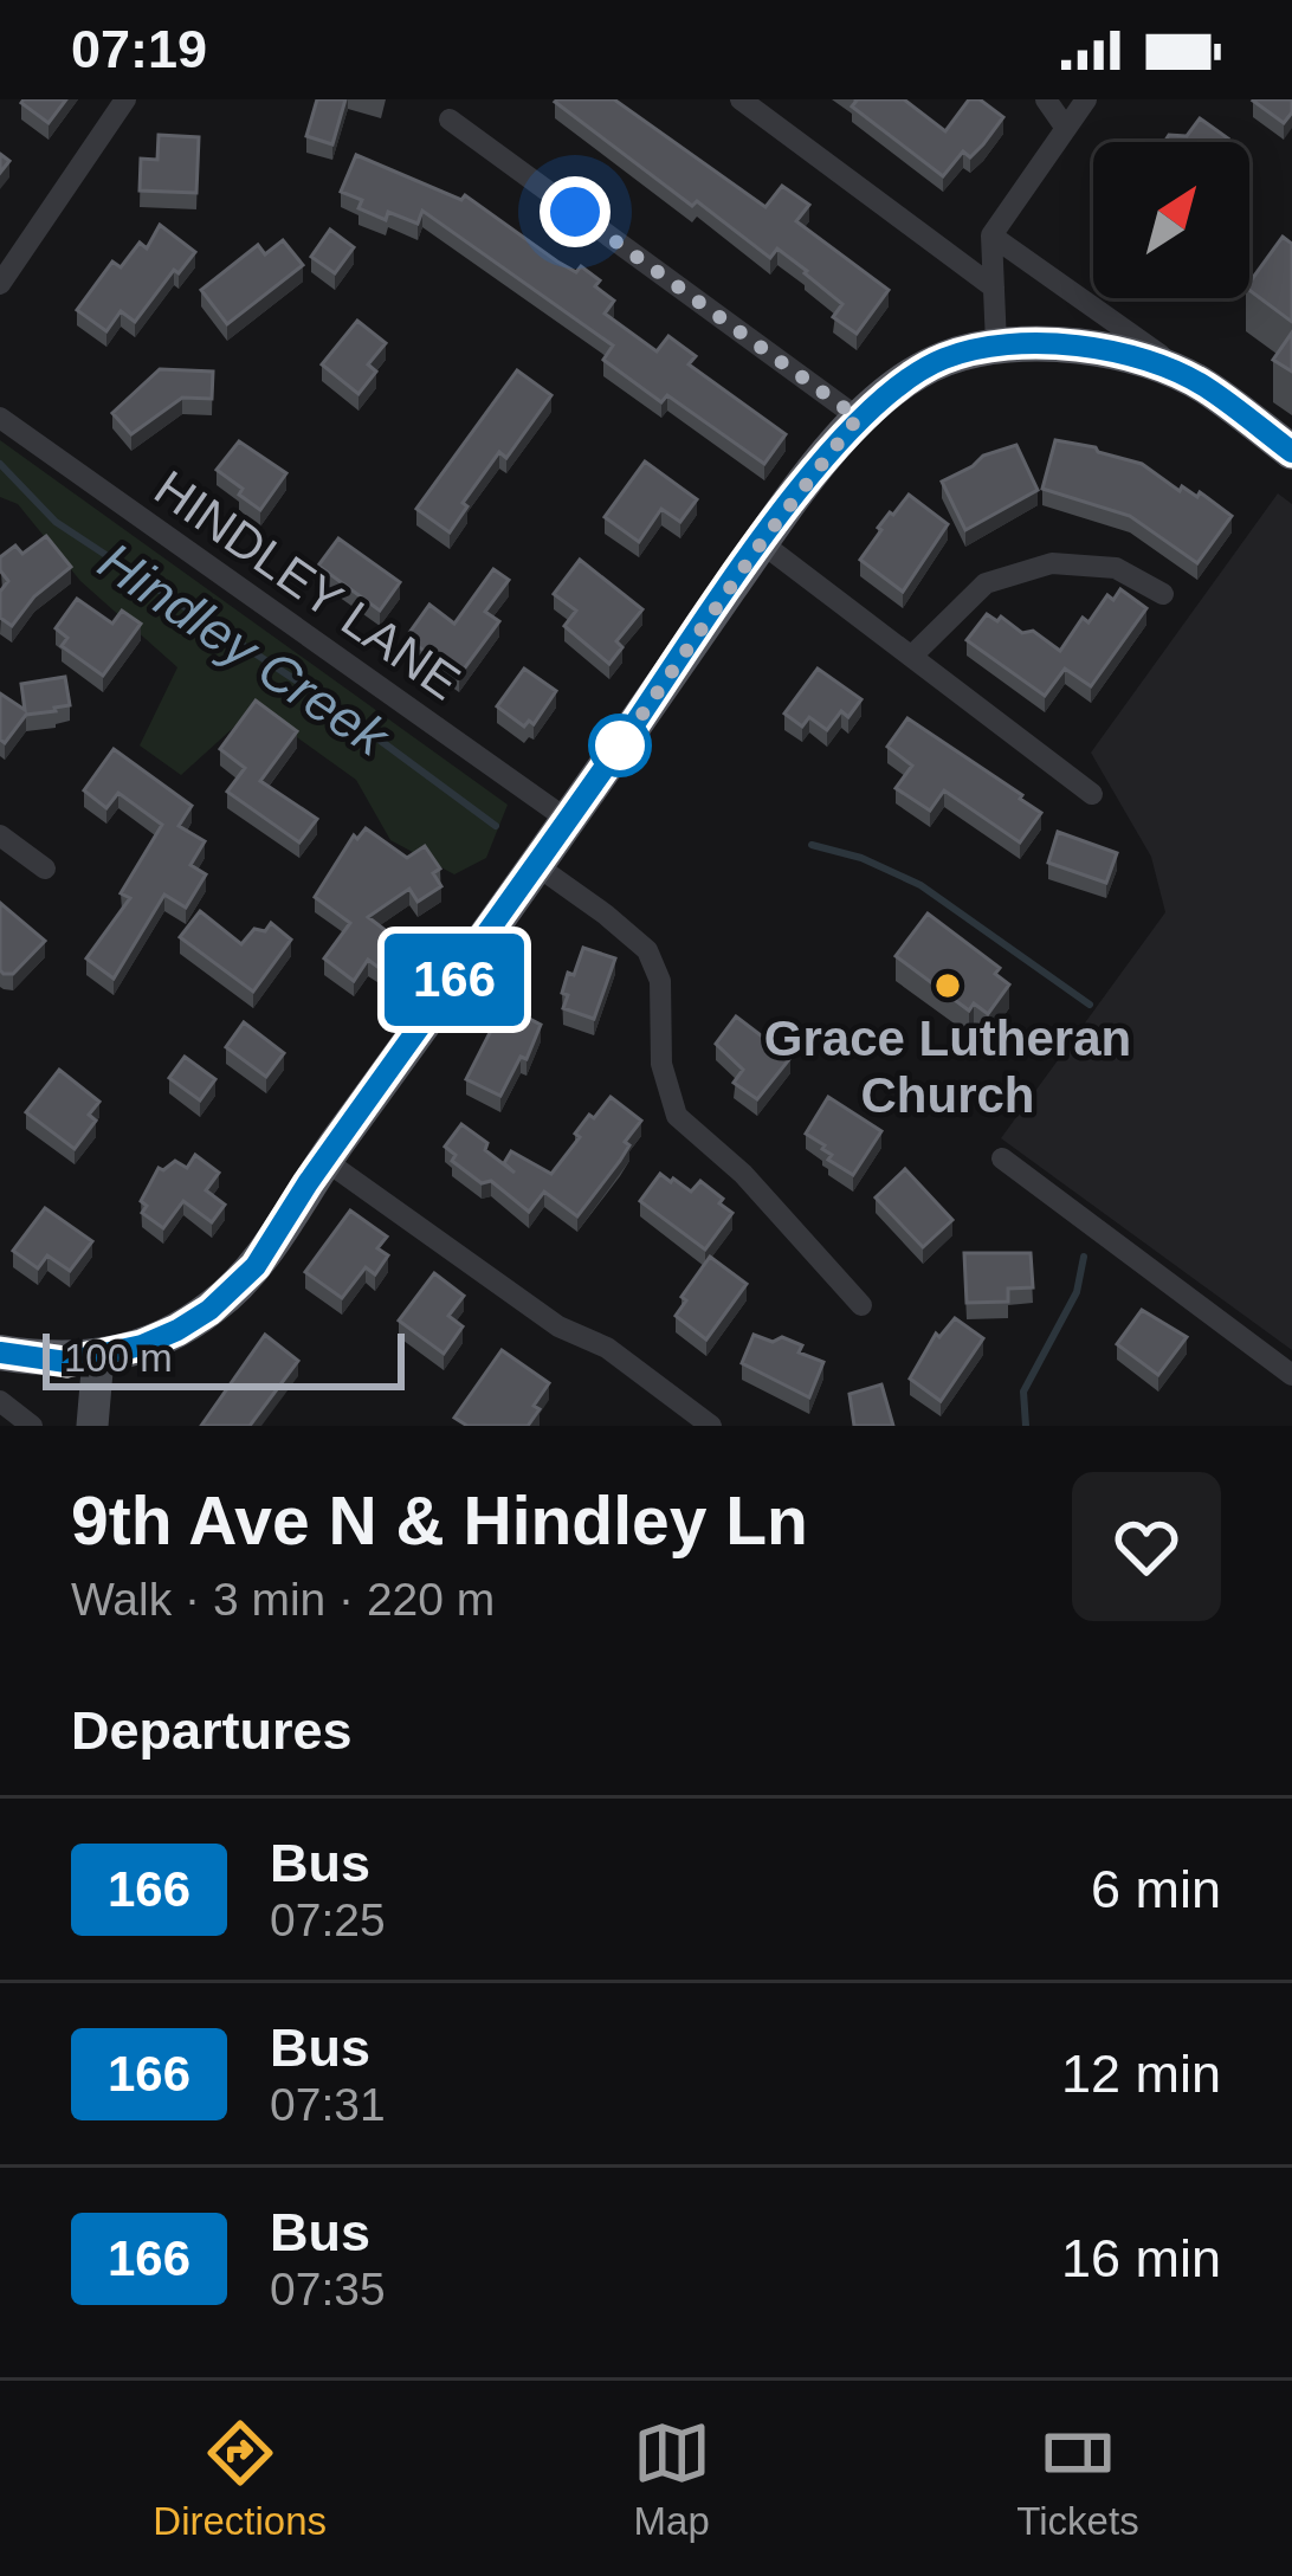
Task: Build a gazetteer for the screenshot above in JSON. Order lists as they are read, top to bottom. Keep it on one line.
{"streets":{"street":["HINDLEY LANE"]},"water":["Hindley Creek"],"places":["Grace Lutheran Church"],"lines":["bus line 166"],"scale_bar":"100 m","north":"top right","page":{"status":"07:19","on_map":"166","scale":"100 m","heading":[["9th Ave N & Hindley Ln","Walk · 3 min · 220 m"],"Departures"],"list":[{"mark":"166","name":"Bus","note":"07:25","value":"6 min"},{"mark":"166","name":"Bus","note":"07:31","value":"12 min"},{"mark":"166","name":"Bus","note":"07:35","value":"16 min"}],"tabs":["Directions","Map","Tickets"]}}
